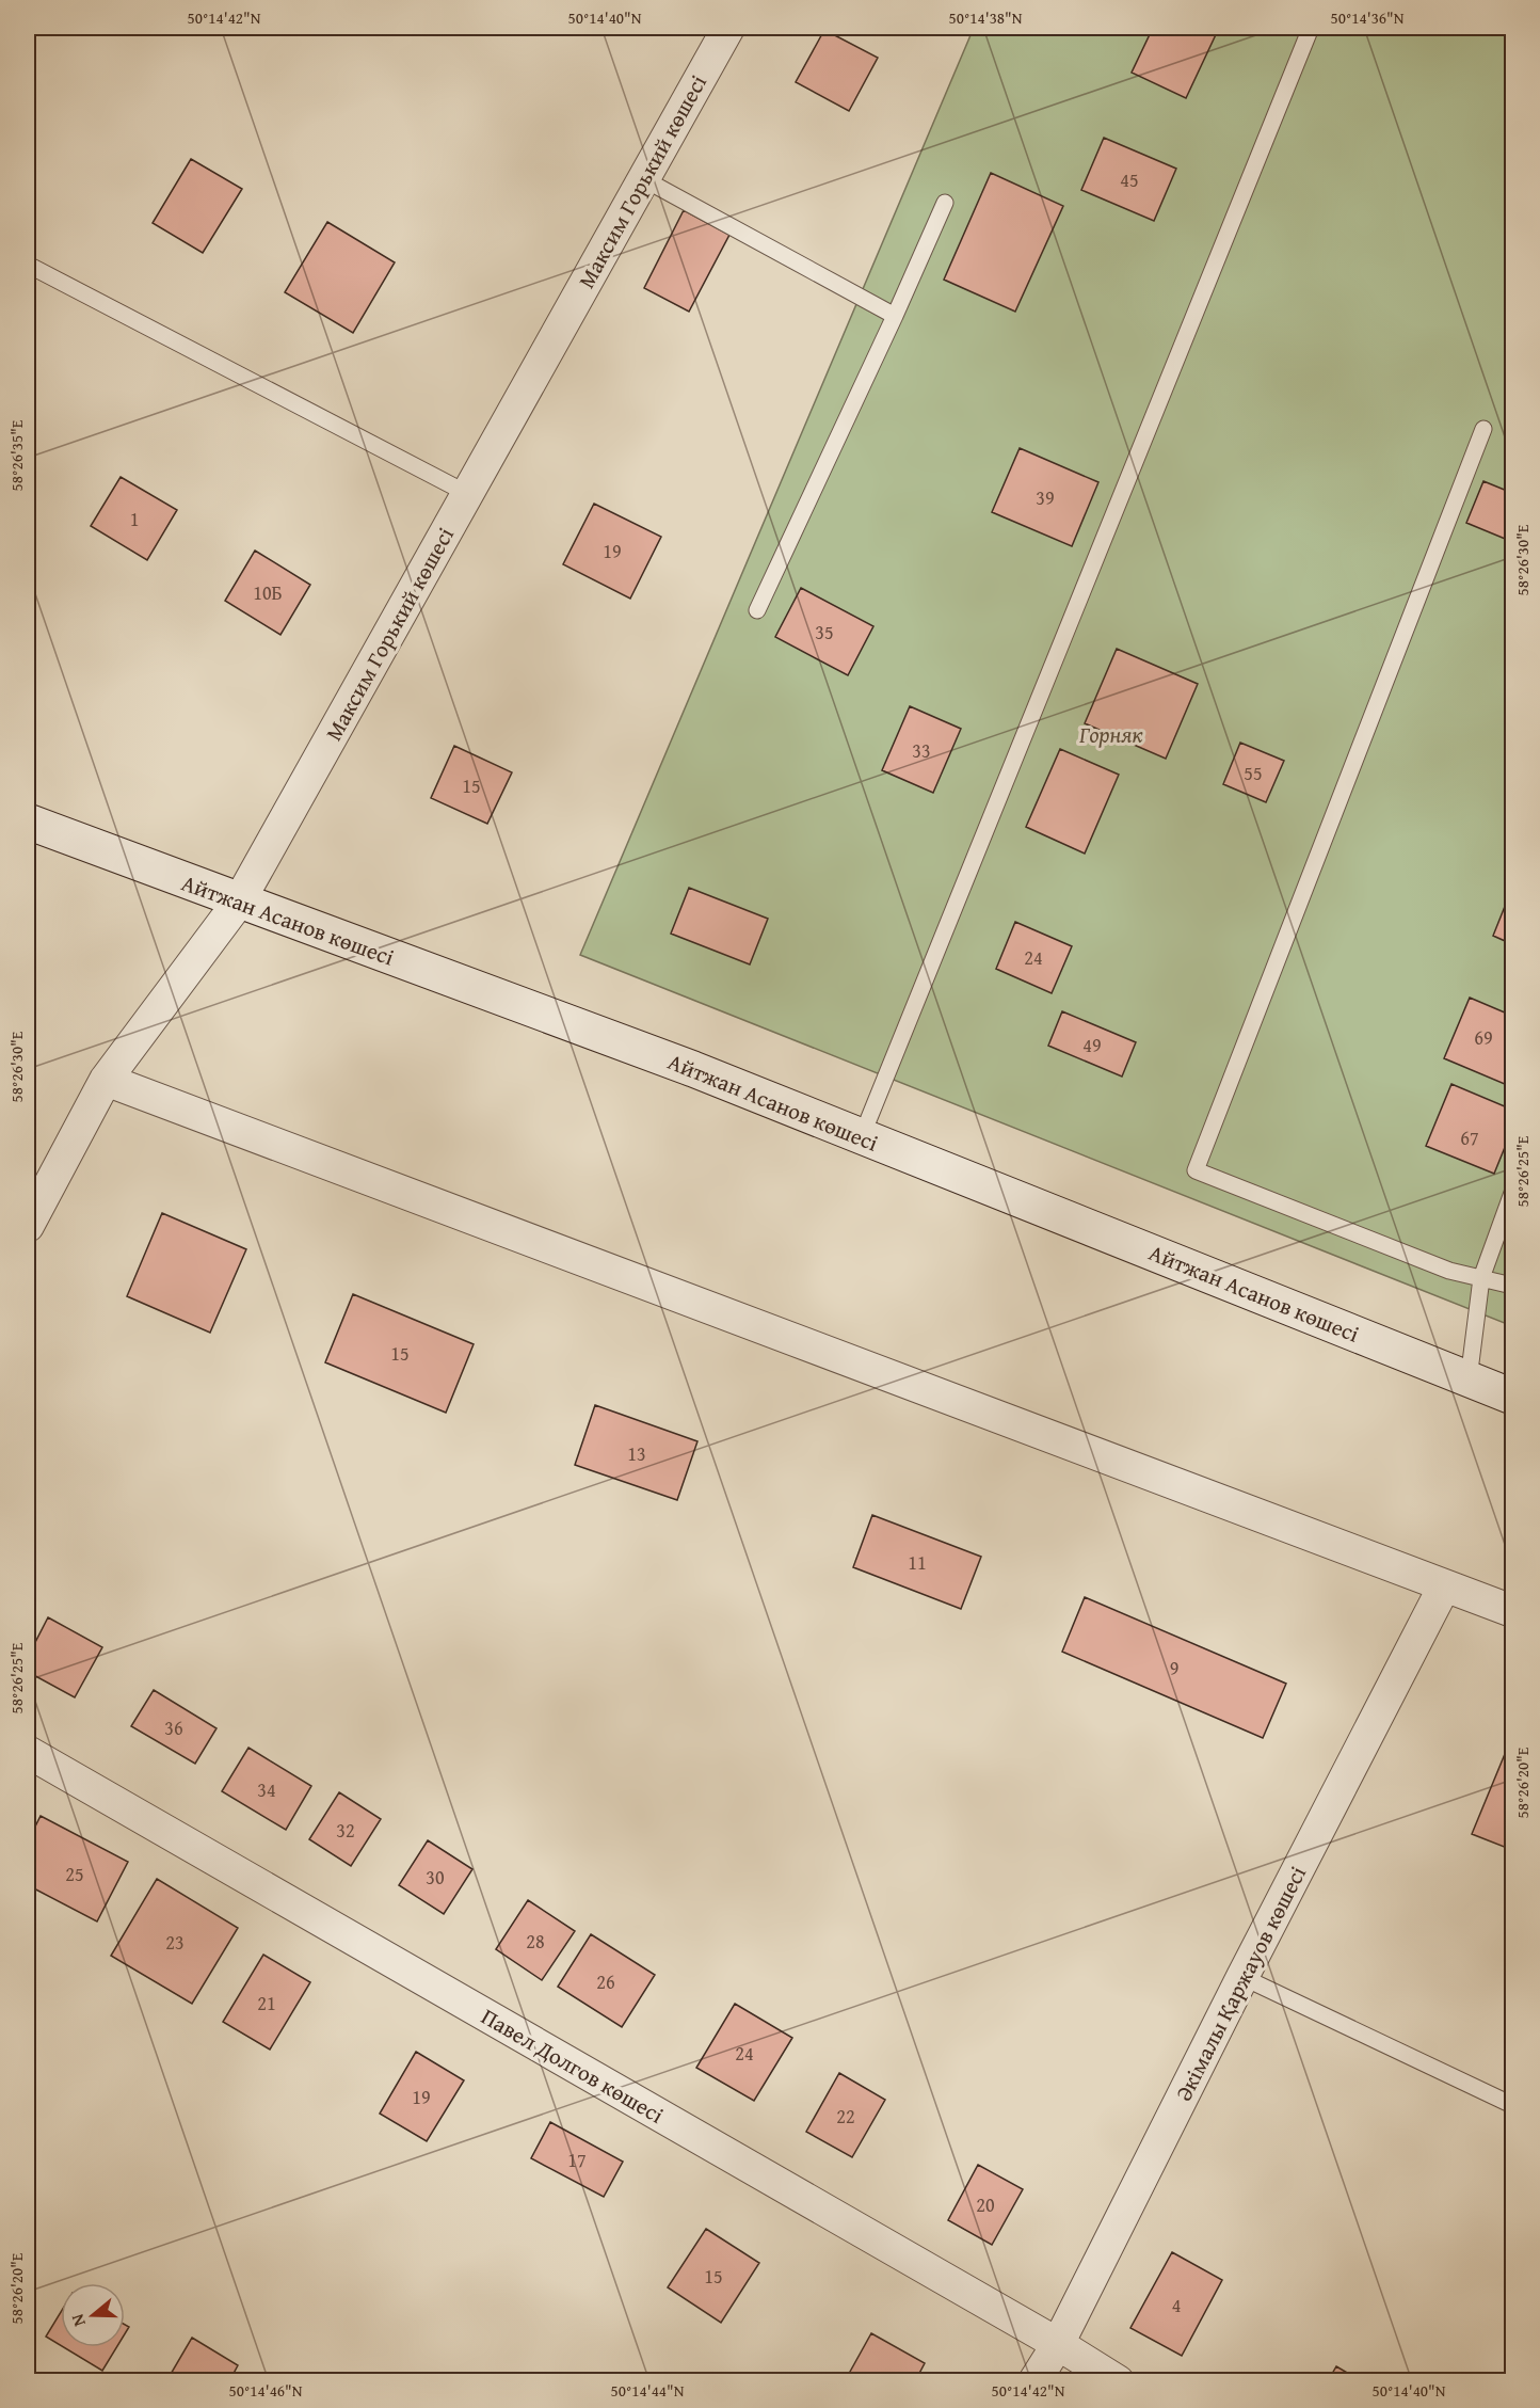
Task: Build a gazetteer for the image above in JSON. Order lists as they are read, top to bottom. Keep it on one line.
{"streets":{"street":["Максим Горький көшесі","Айтжан Асанов көшесі","Әкімалы Қаржауов көшесі","Павел Долгов көшесі"]},"crossings":[["Максим Горький көшесі","Айтжан Асанов көшесі"],["Әкімалы Қаржауов көшесі","Павел Долгов көшесі"]],"parks":["Горняк"],"house_numbers":["45","39","1","19","10Б","35","33","55","15","24","69","49","67","15","13","11","9","36","34","32","25","30","28","23","26","21","24","19","22","17","20","15","4"],"north":"left","coordinates":["50°14'42\"N","50°14'40\"N","50°14'38\"N","50°14'36\"N","58°26'35\"E","58°26'30\"E","58°26'25\"E","58°26'20\"E","50°14'46\"N","50°14'44\"N"]}
